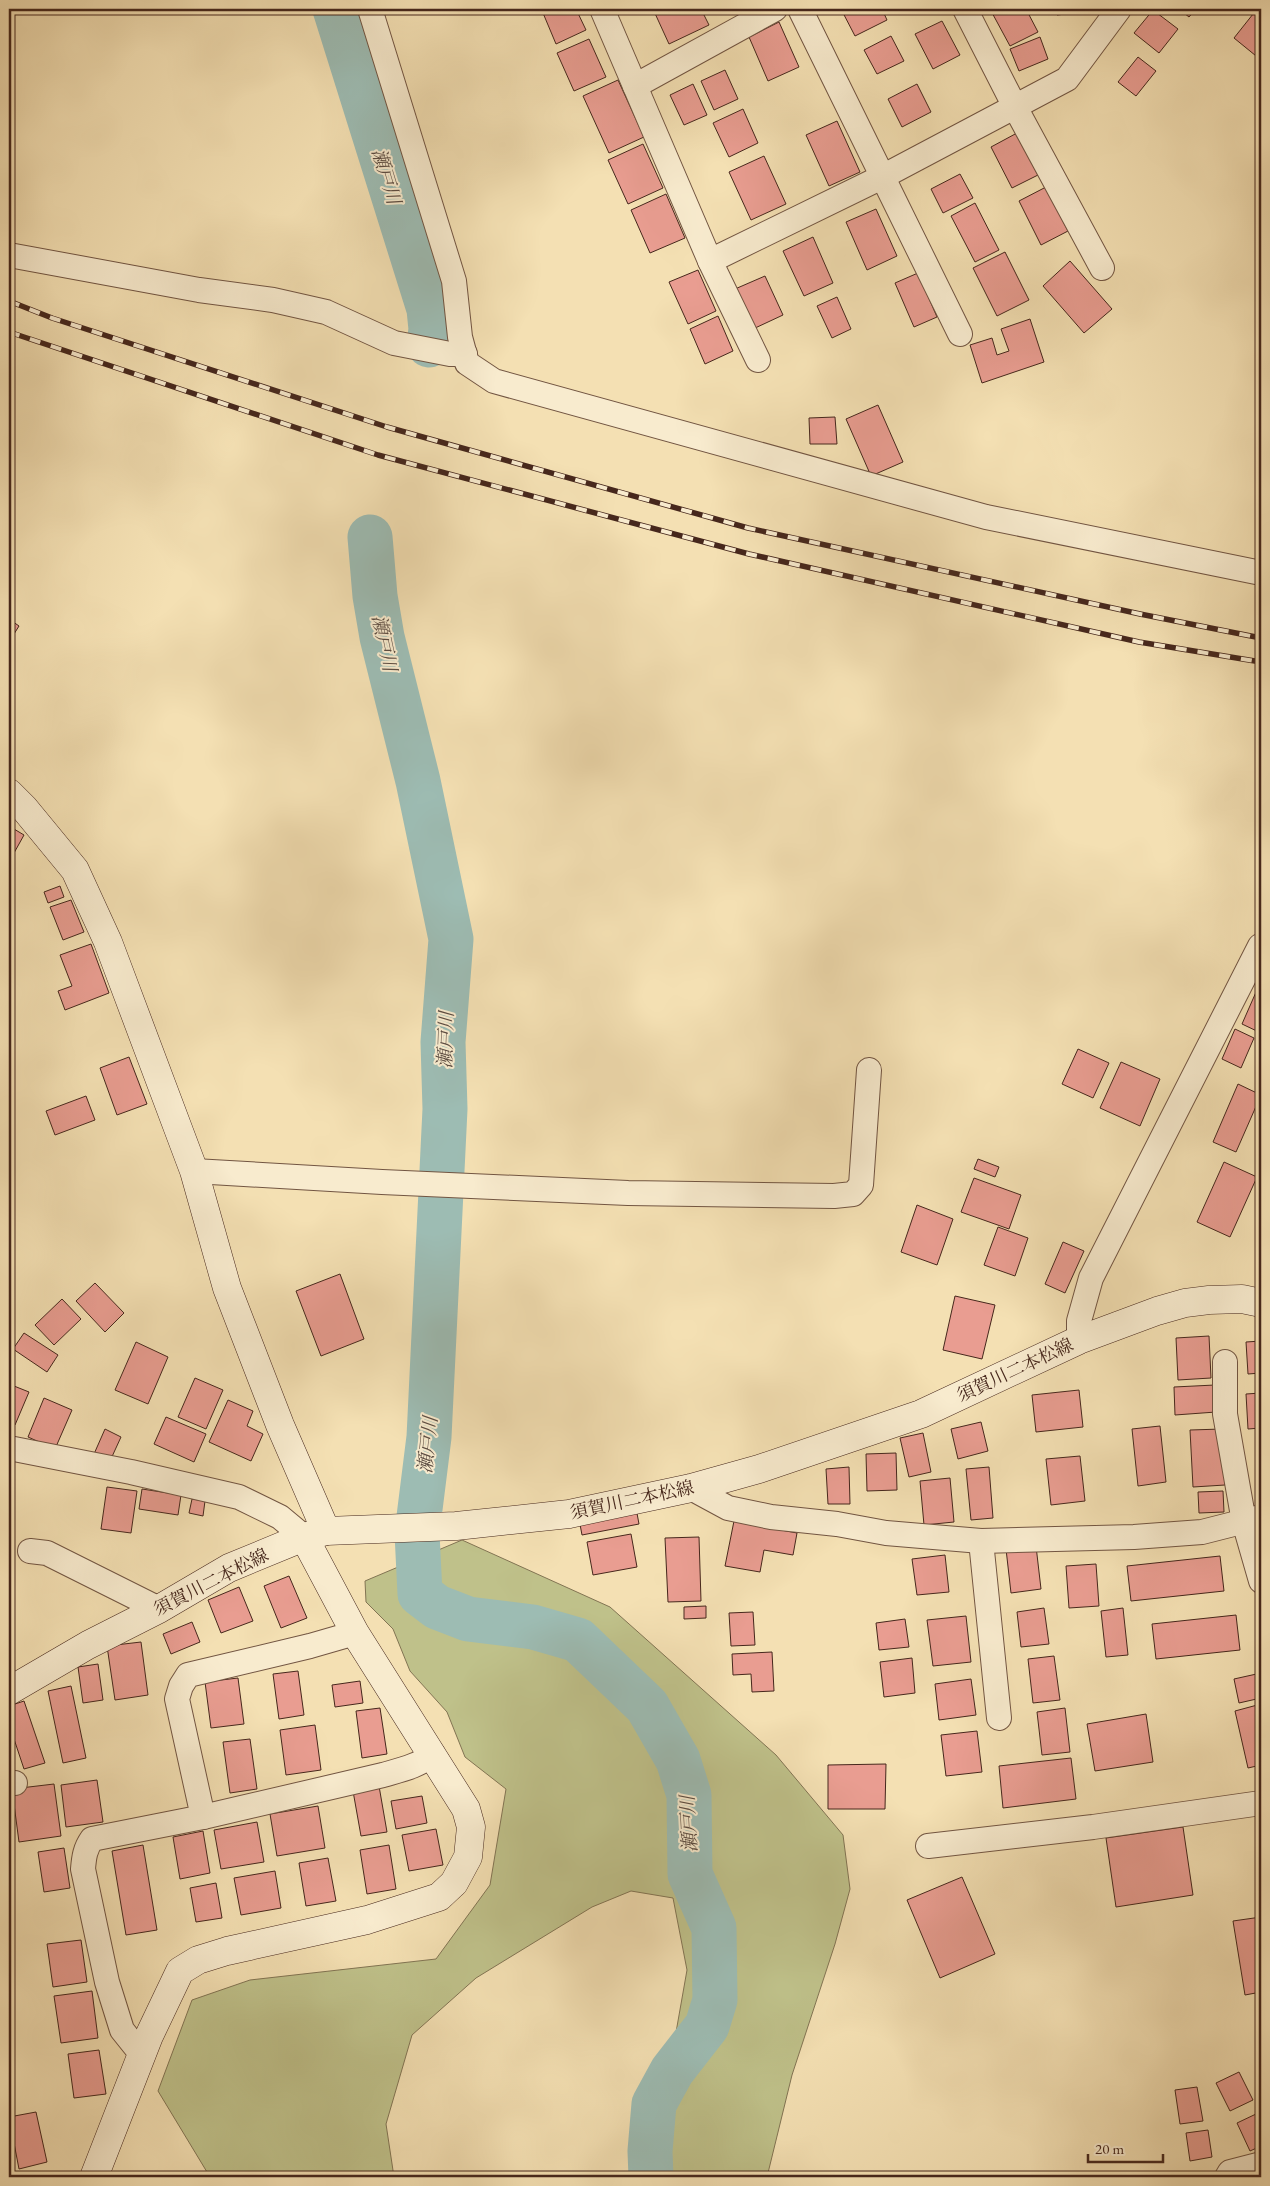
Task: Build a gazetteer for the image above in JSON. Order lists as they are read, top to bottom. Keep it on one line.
{"streets":{"street":["須賀川二本松線"]},"water":["瀬戸川"],"scale_bar":"20 m"}
